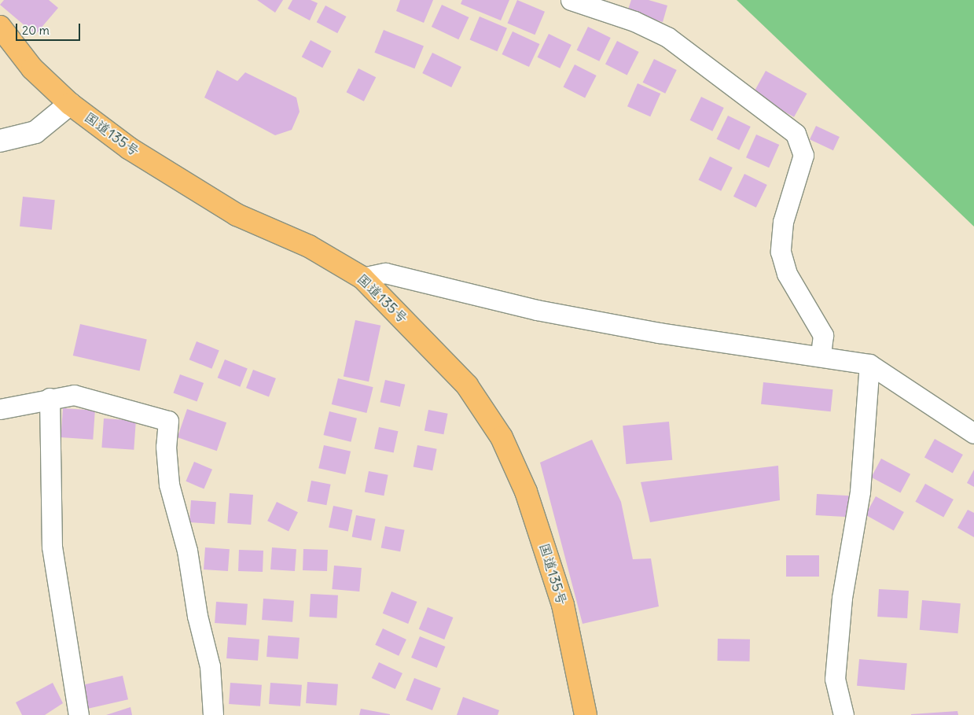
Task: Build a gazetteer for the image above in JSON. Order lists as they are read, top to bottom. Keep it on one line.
{"streets":{"highway":["国道135号"]},"scale_bar":"20 m"}
